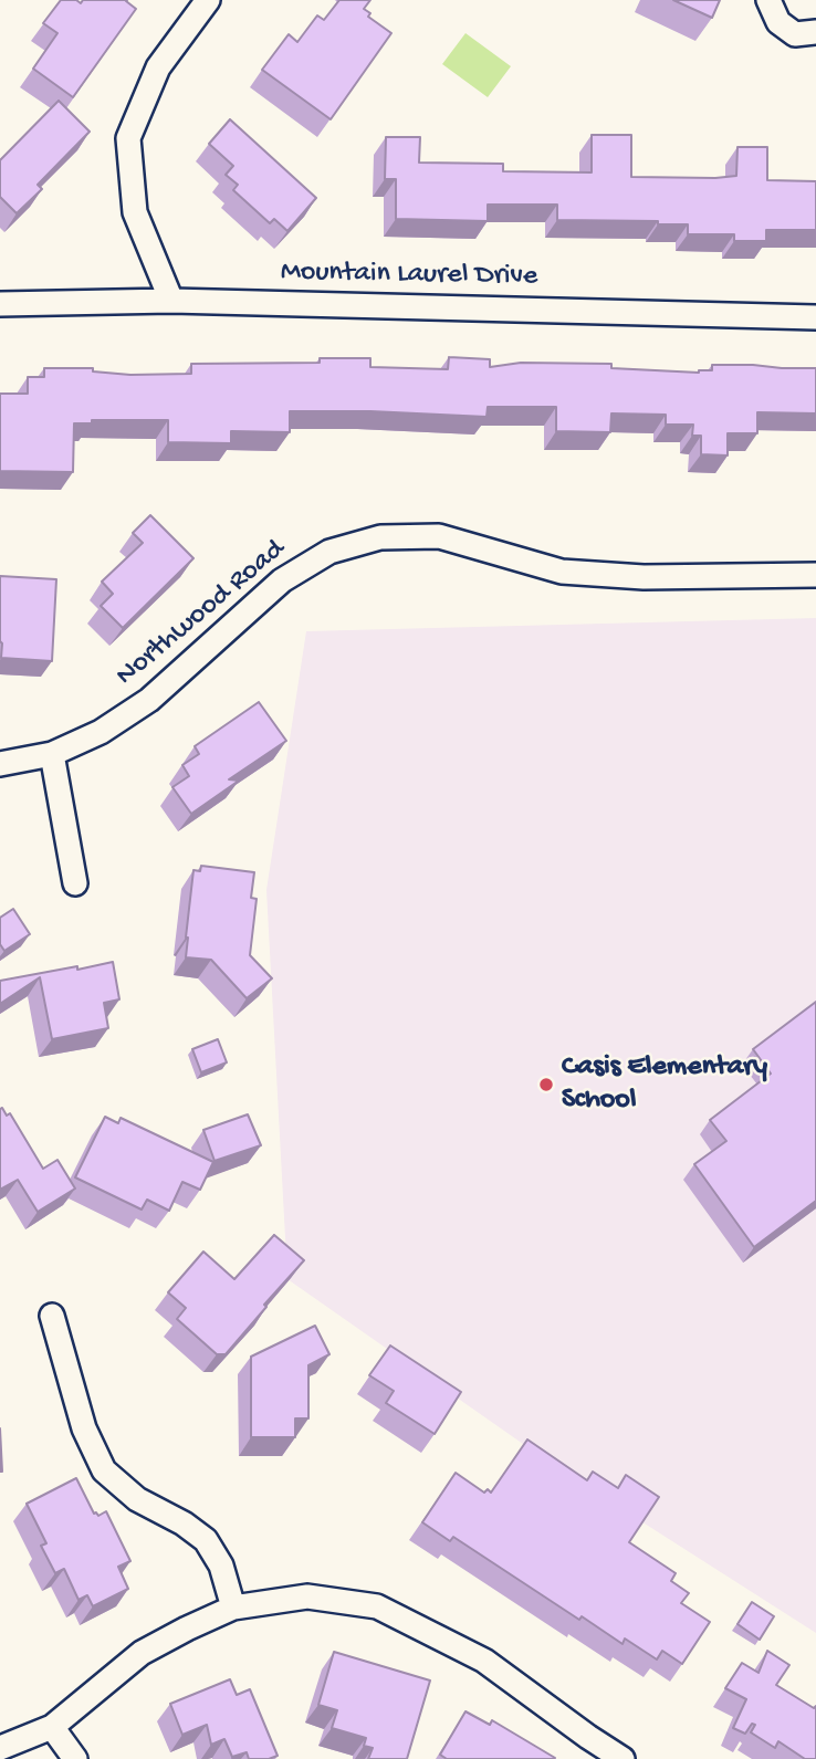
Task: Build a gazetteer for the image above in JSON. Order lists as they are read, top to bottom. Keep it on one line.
{"streets":{"street":["Mountain Laurel Drive","Northwood Road"]},"places":["Casis Elementary School"]}
